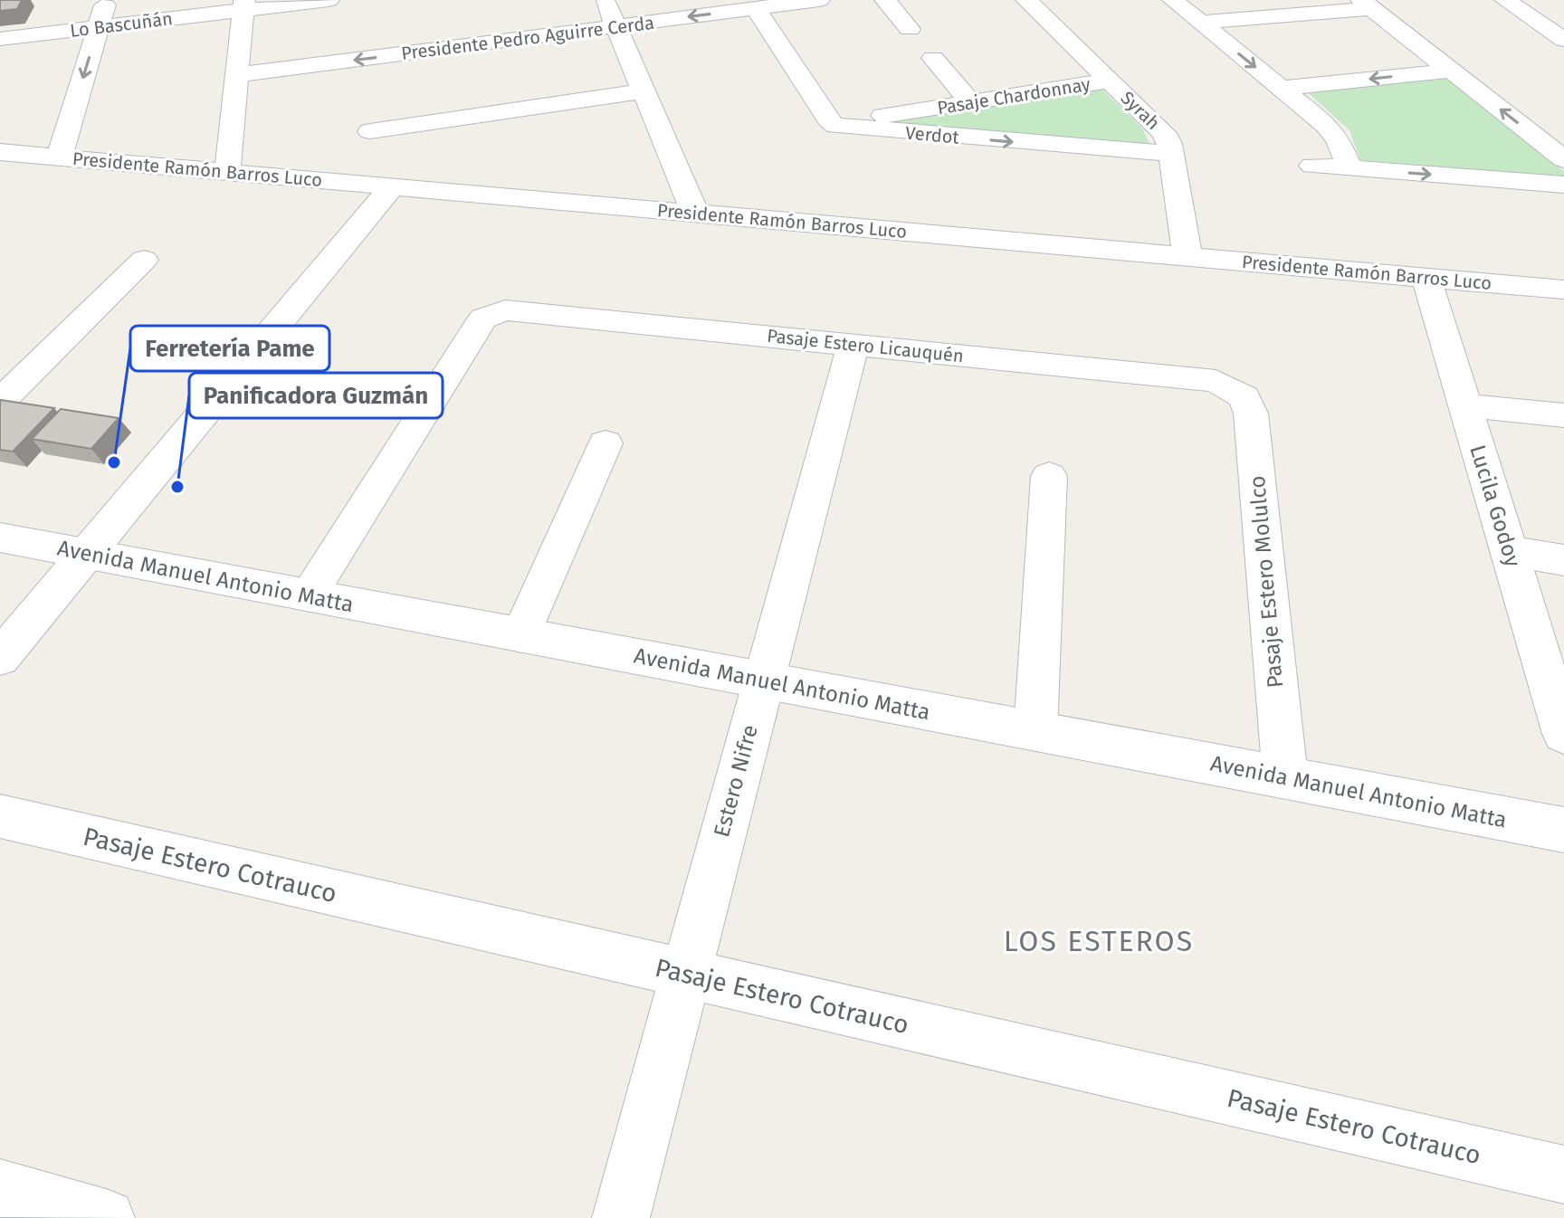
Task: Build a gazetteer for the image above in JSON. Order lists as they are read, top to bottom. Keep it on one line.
{"streets":{"street":["Lo Bascuñán","Presidente Pedro Aguirre Cerda","Pasaje Chardonnay","Syrah","Verdot","Presidente Ramón Barros Luco","Pasaje Estero Licauquén","Lucila Godoy","Avenida Manuel Antonio Matta","Pasaje Estero Molulco","Estero Nifre","Pasaje Estero Cotrauco"]},"crossings":[["Pasaje Chardonnay","Syrah"],["Pasaje Chardonnay","Verdot"],["Syrah","Verdot"],["Syrah","Presidente Ramón Barros Luco"],["Presidente Ramón Barros Luco","Lucila Godoy"],["Pasaje Estero Licauquén","Avenida Manuel Antonio Matta"],["Pasaje Estero Licauquén","Pasaje Estero Molulco"],["Pasaje Estero Licauquén","Estero Nifre"],["Avenida Manuel Antonio Matta","Pasaje Estero Molulco"],["Avenida Manuel Antonio Matta","Estero Nifre"],["Estero Nifre","Pasaje Estero Cotrauco"]],"one_way":["Verdot"],"districts":["LOS ESTEROS"],"places":["Ferretería Pame","Panificadora Guzmán"]}
